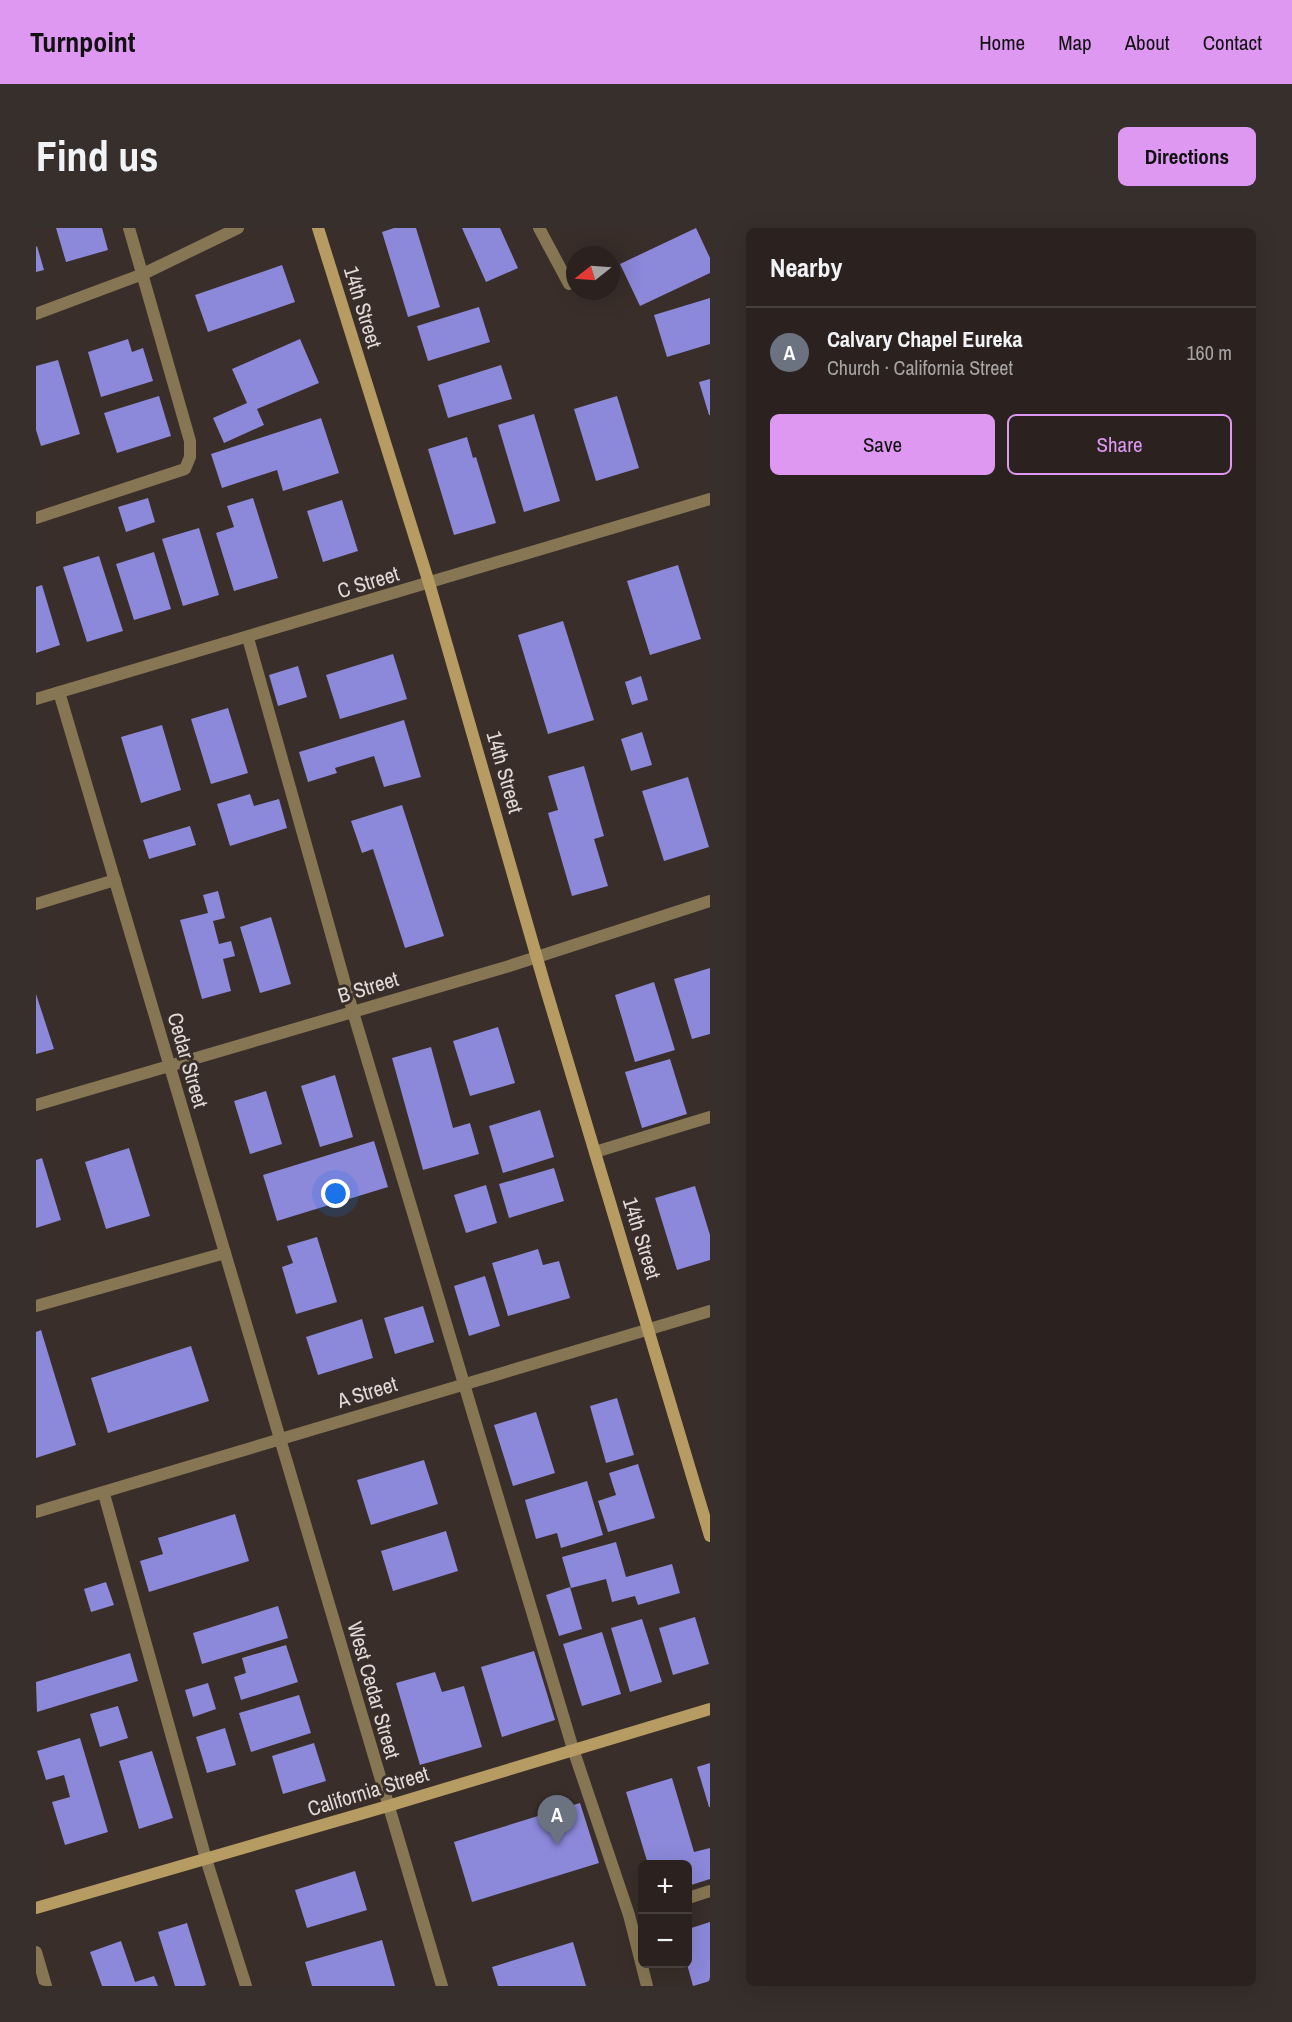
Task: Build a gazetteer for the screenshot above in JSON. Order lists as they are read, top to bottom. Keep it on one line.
{"streets":{"street":["14th Street","C Street","B Street","Cedar Street","A Street","West Cedar Street","California Street"]},"crossings":[["14th Street","C Street"],["14th Street","B Street"],["14th Street","A Street"],["C Street","Cedar Street"],["B Street","Cedar Street"],["Cedar Street","A Street"],["Cedar Street","West Cedar Street"],["A Street","West Cedar Street"],["West Cedar Street","California Street"]],"north":"left","page":{"header":"Turnpoint","nav":["Home","Map","About","Contact"],"buttons":["Directions",["Save","Share"]],"title":"Find us","heading":"Nearby","list":[{"mark":"A","name":"Calvary Chapel Eureka","note":"Church · California Street","value":"160 m"}],"pins":"A","map_buttons":["+","−"]}}
